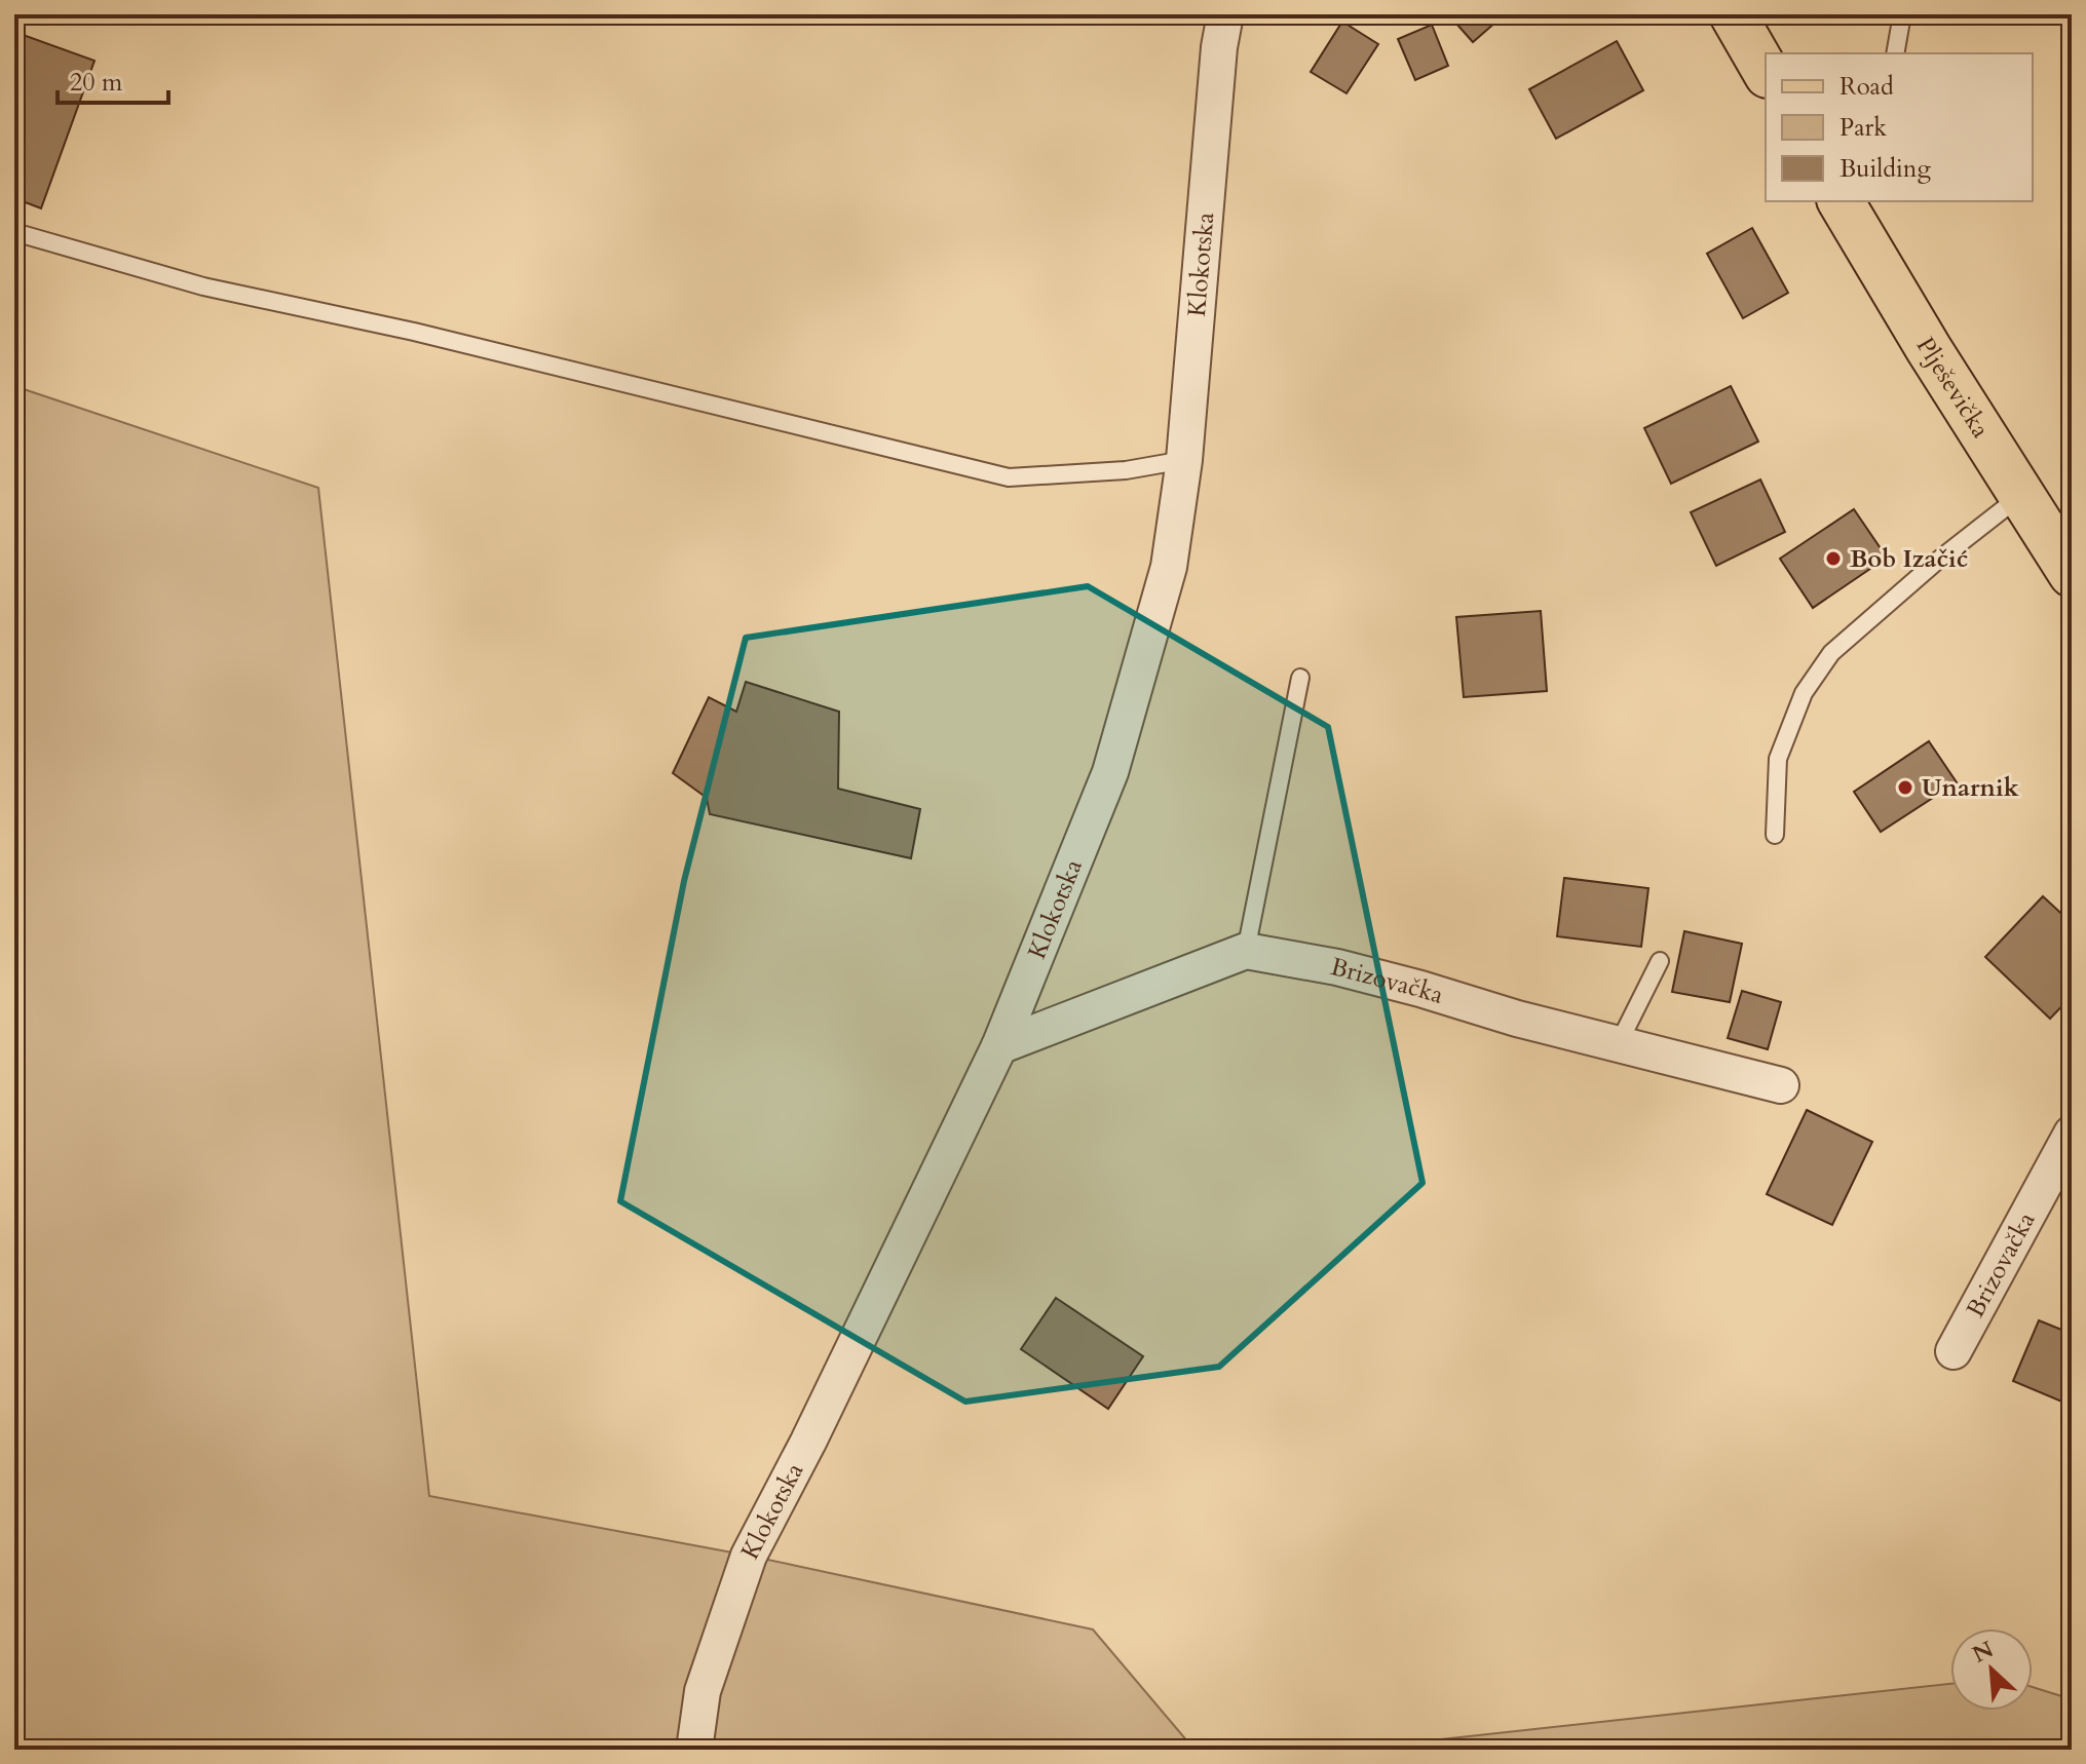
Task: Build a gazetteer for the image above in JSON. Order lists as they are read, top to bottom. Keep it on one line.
{"streets":{"main road":["Plješevička"],"street":["Klokotska","Brizovačka"]},"places":["Bob Izačić","Unarnik"],"legend":["Road","Park","Building"],"scale_bar":"20 m","north":"top left"}
